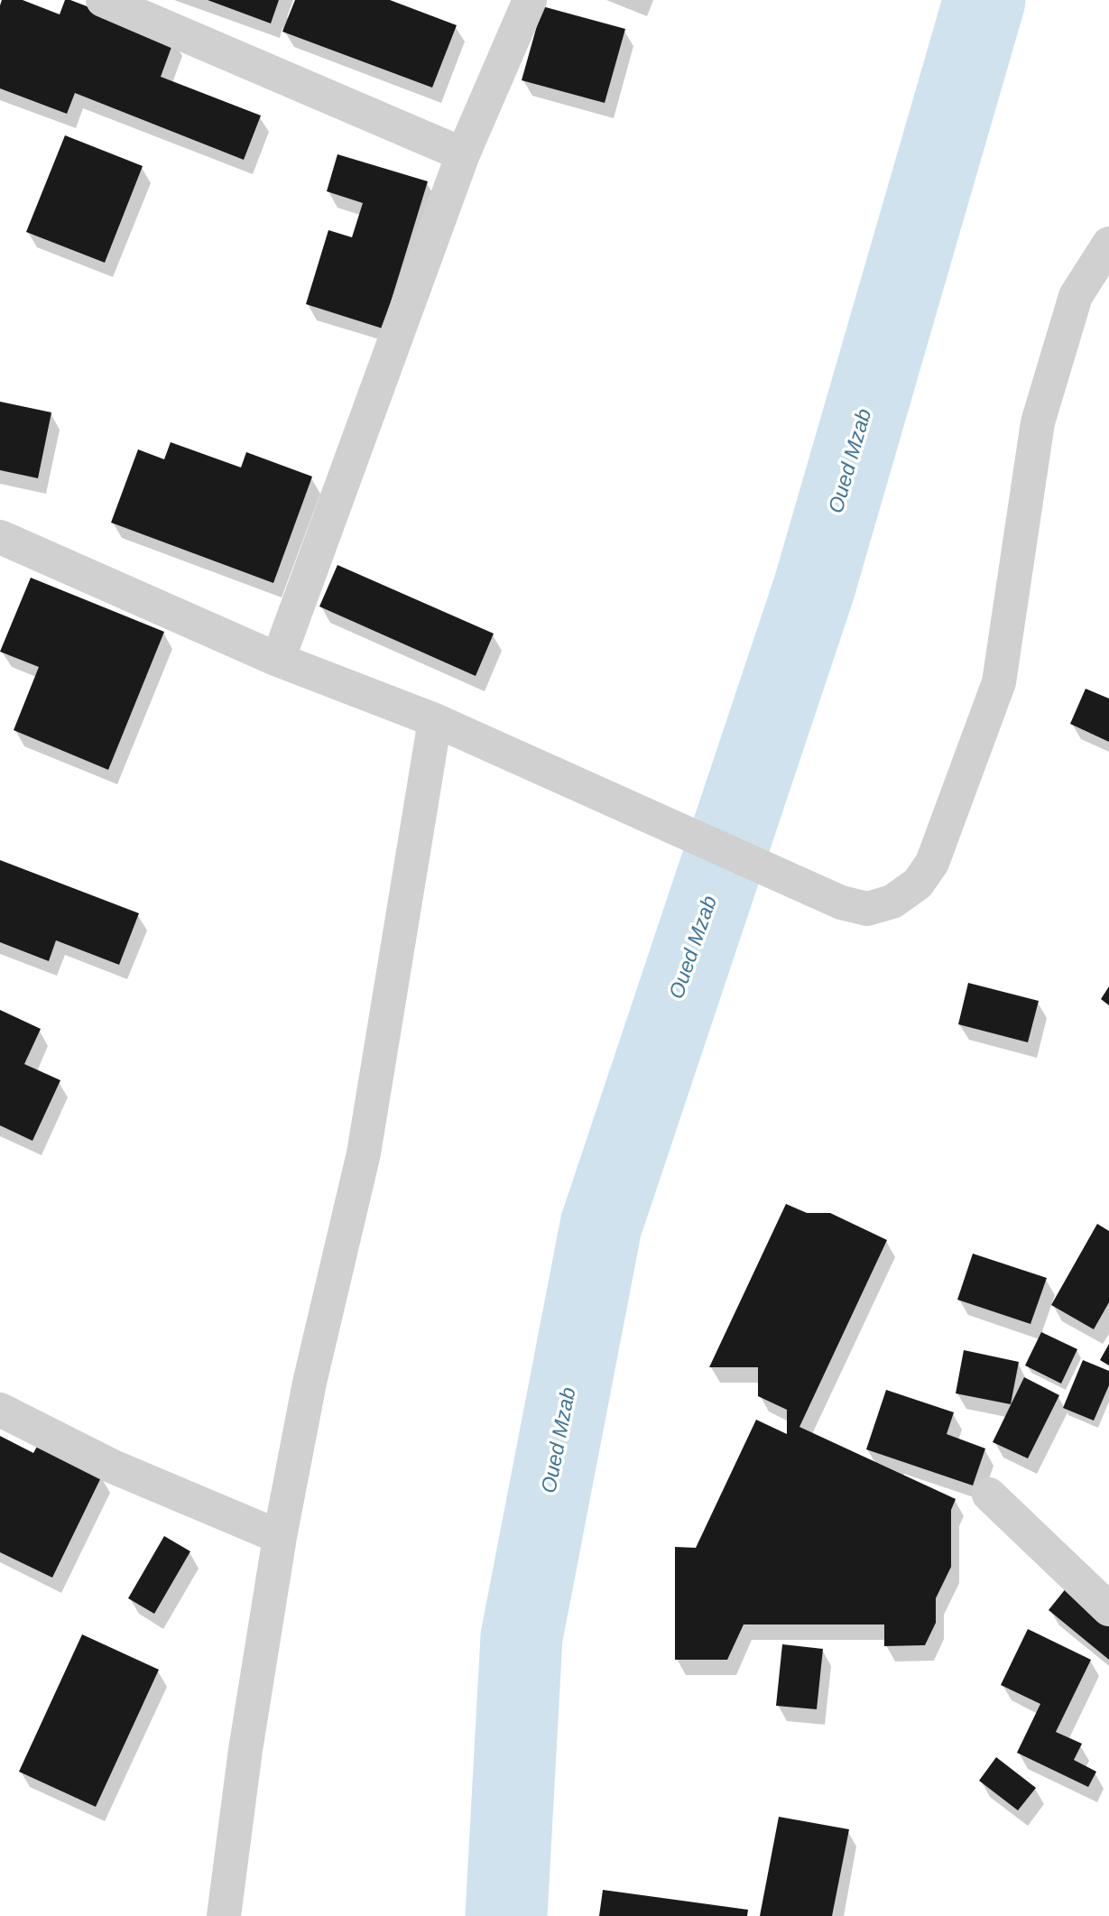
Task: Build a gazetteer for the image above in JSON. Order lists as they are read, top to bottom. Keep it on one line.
{"water":["Oued Mzab"]}
